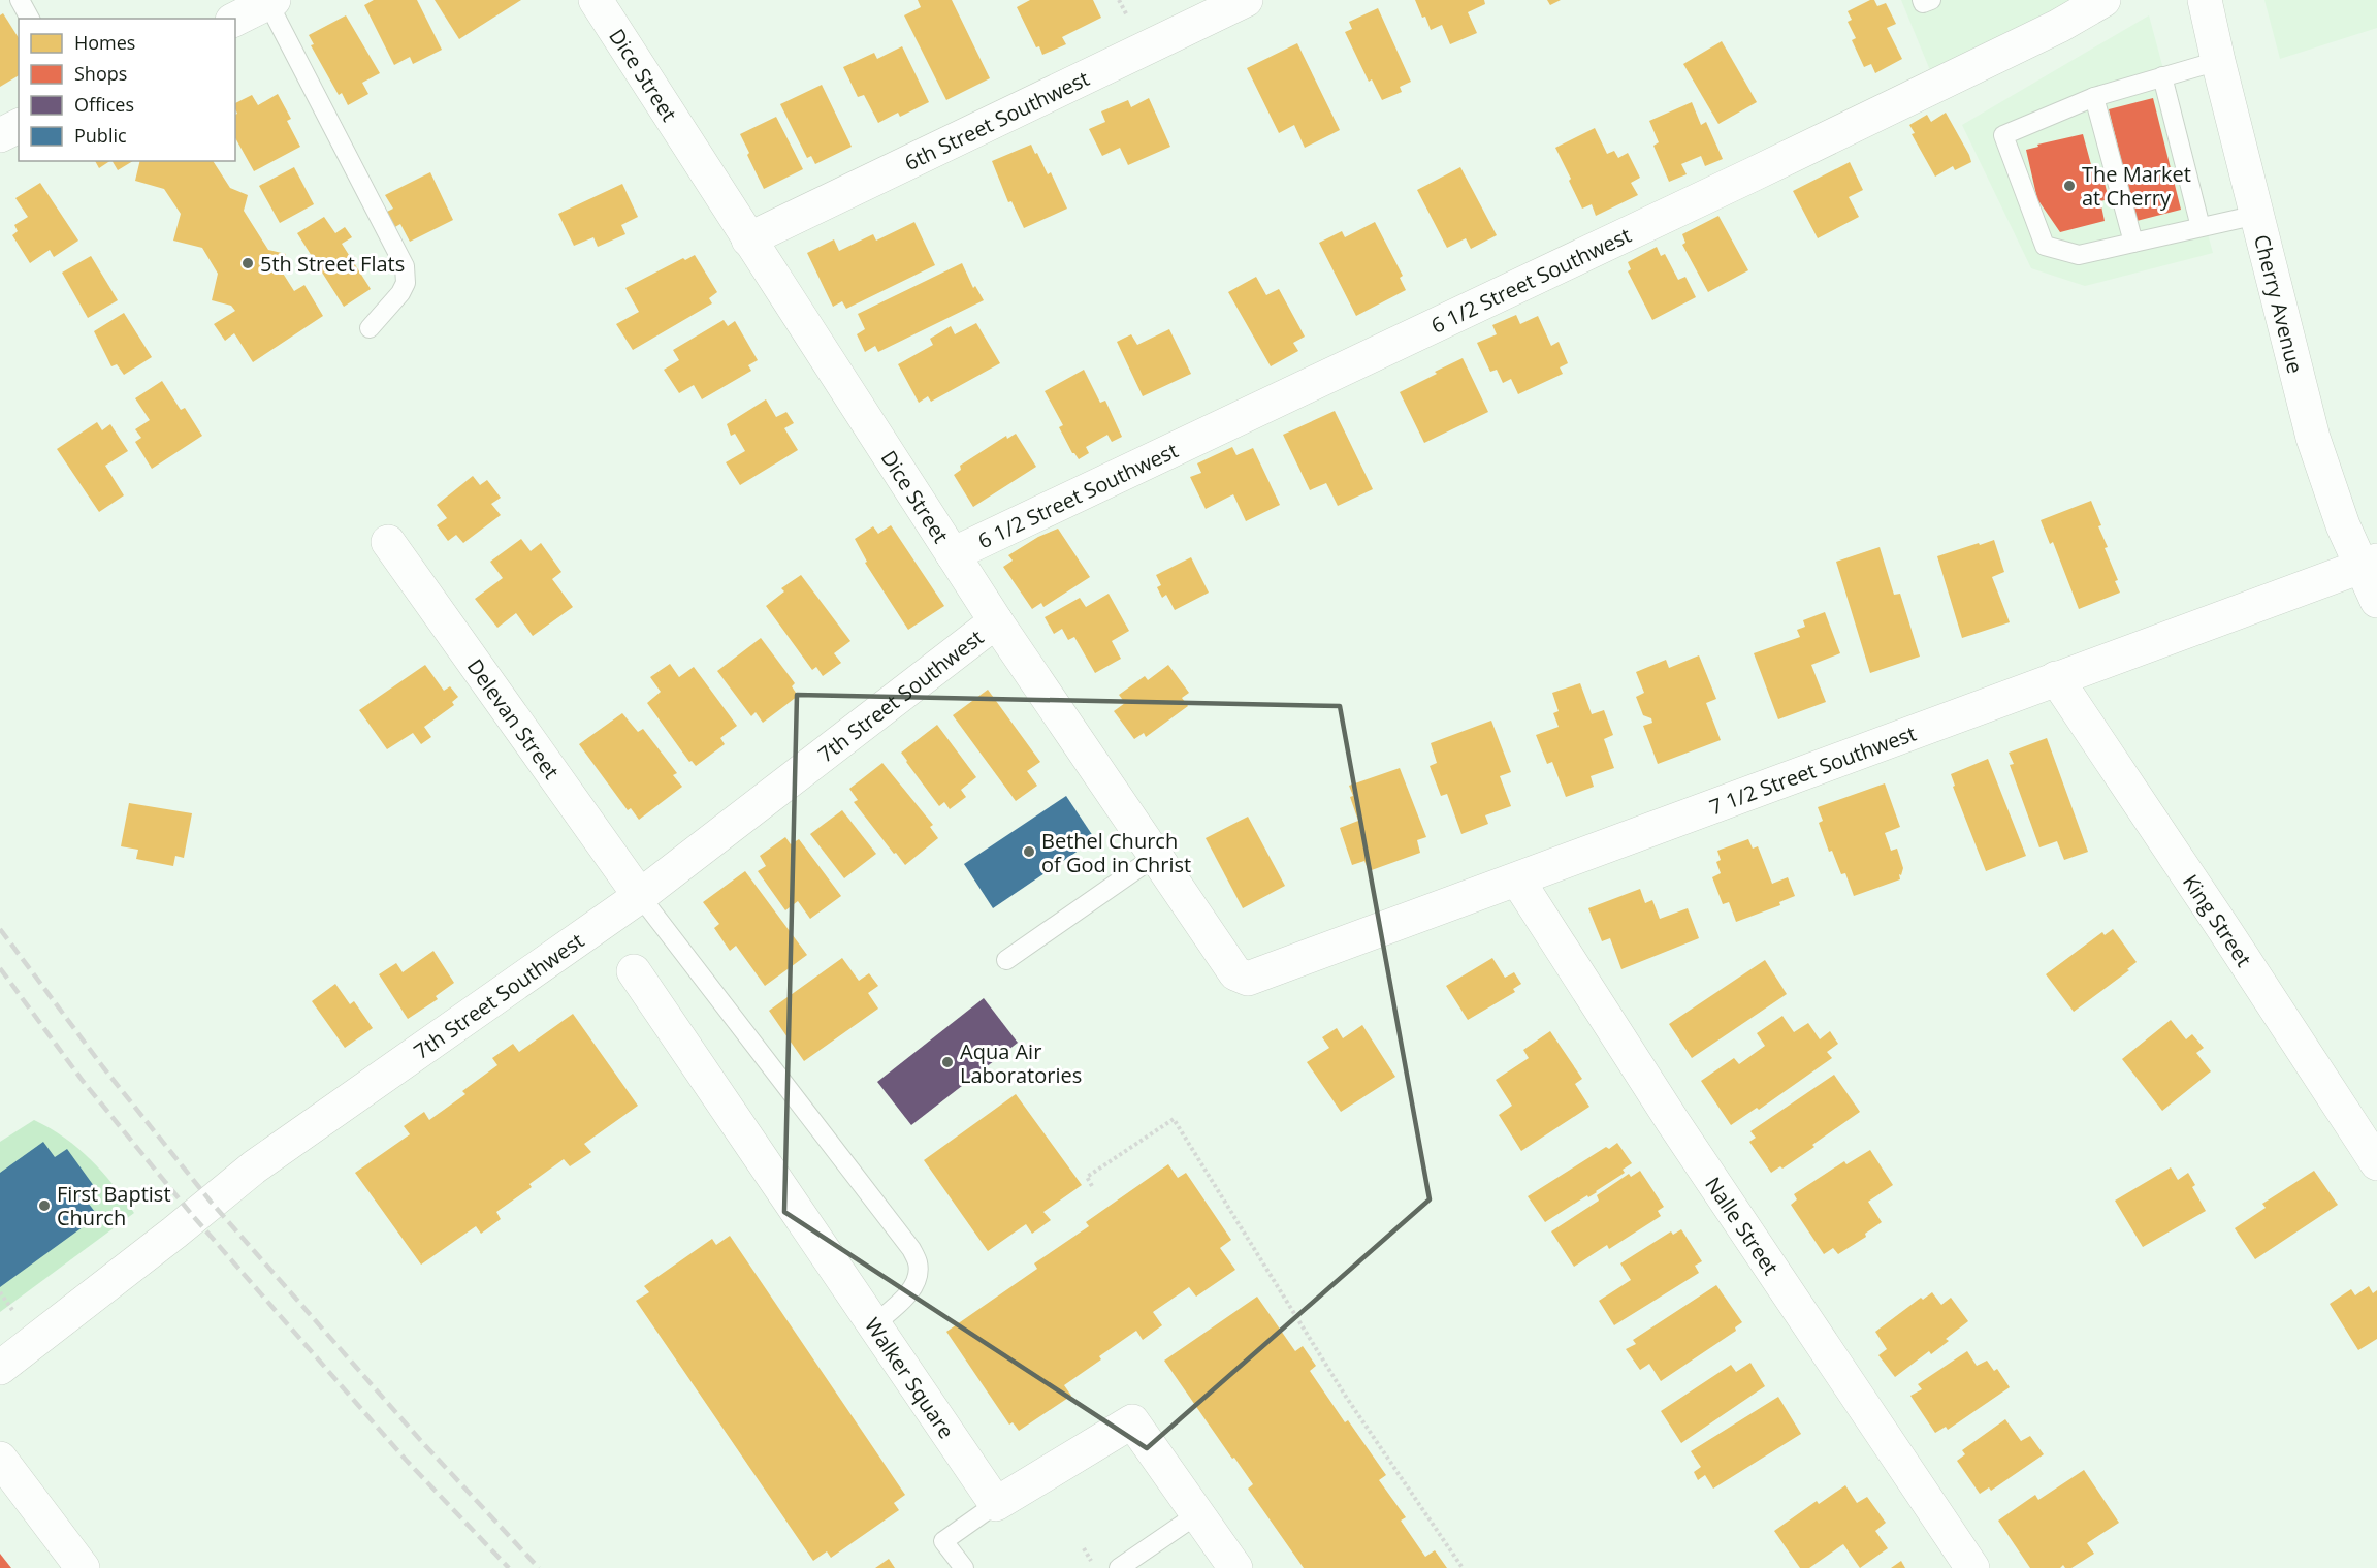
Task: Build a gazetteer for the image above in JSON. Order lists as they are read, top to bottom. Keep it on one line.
{"streets":{"street":["Dice Street","6th Street Southwest","6 1/2 Street Southwest","Cherry Avenue","7th Street Southwest","Delevan Street","7 1/2 Street Southwest","King Street","Nalle Street","Walker Square"]},"crossings":[["Dice Street","6th Street Southwest"],["Dice Street","6 1/2 Street Southwest"],["Dice Street","7th Street Southwest"],["Dice Street","7 1/2 Street Southwest"],["Cherry Avenue","7 1/2 Street Southwest"],["7th Street Southwest","Delevan Street"],["7 1/2 Street Southwest","King Street"],["7 1/2 Street Southwest","Nalle Street"]],"places":["The Market at Cherry","5th Street Flats","Bethel Church of God in Christ","Aqua Air Laboratories","First Baptist Church"],"legend":["Homes","Shops","Offices","Public"]}
